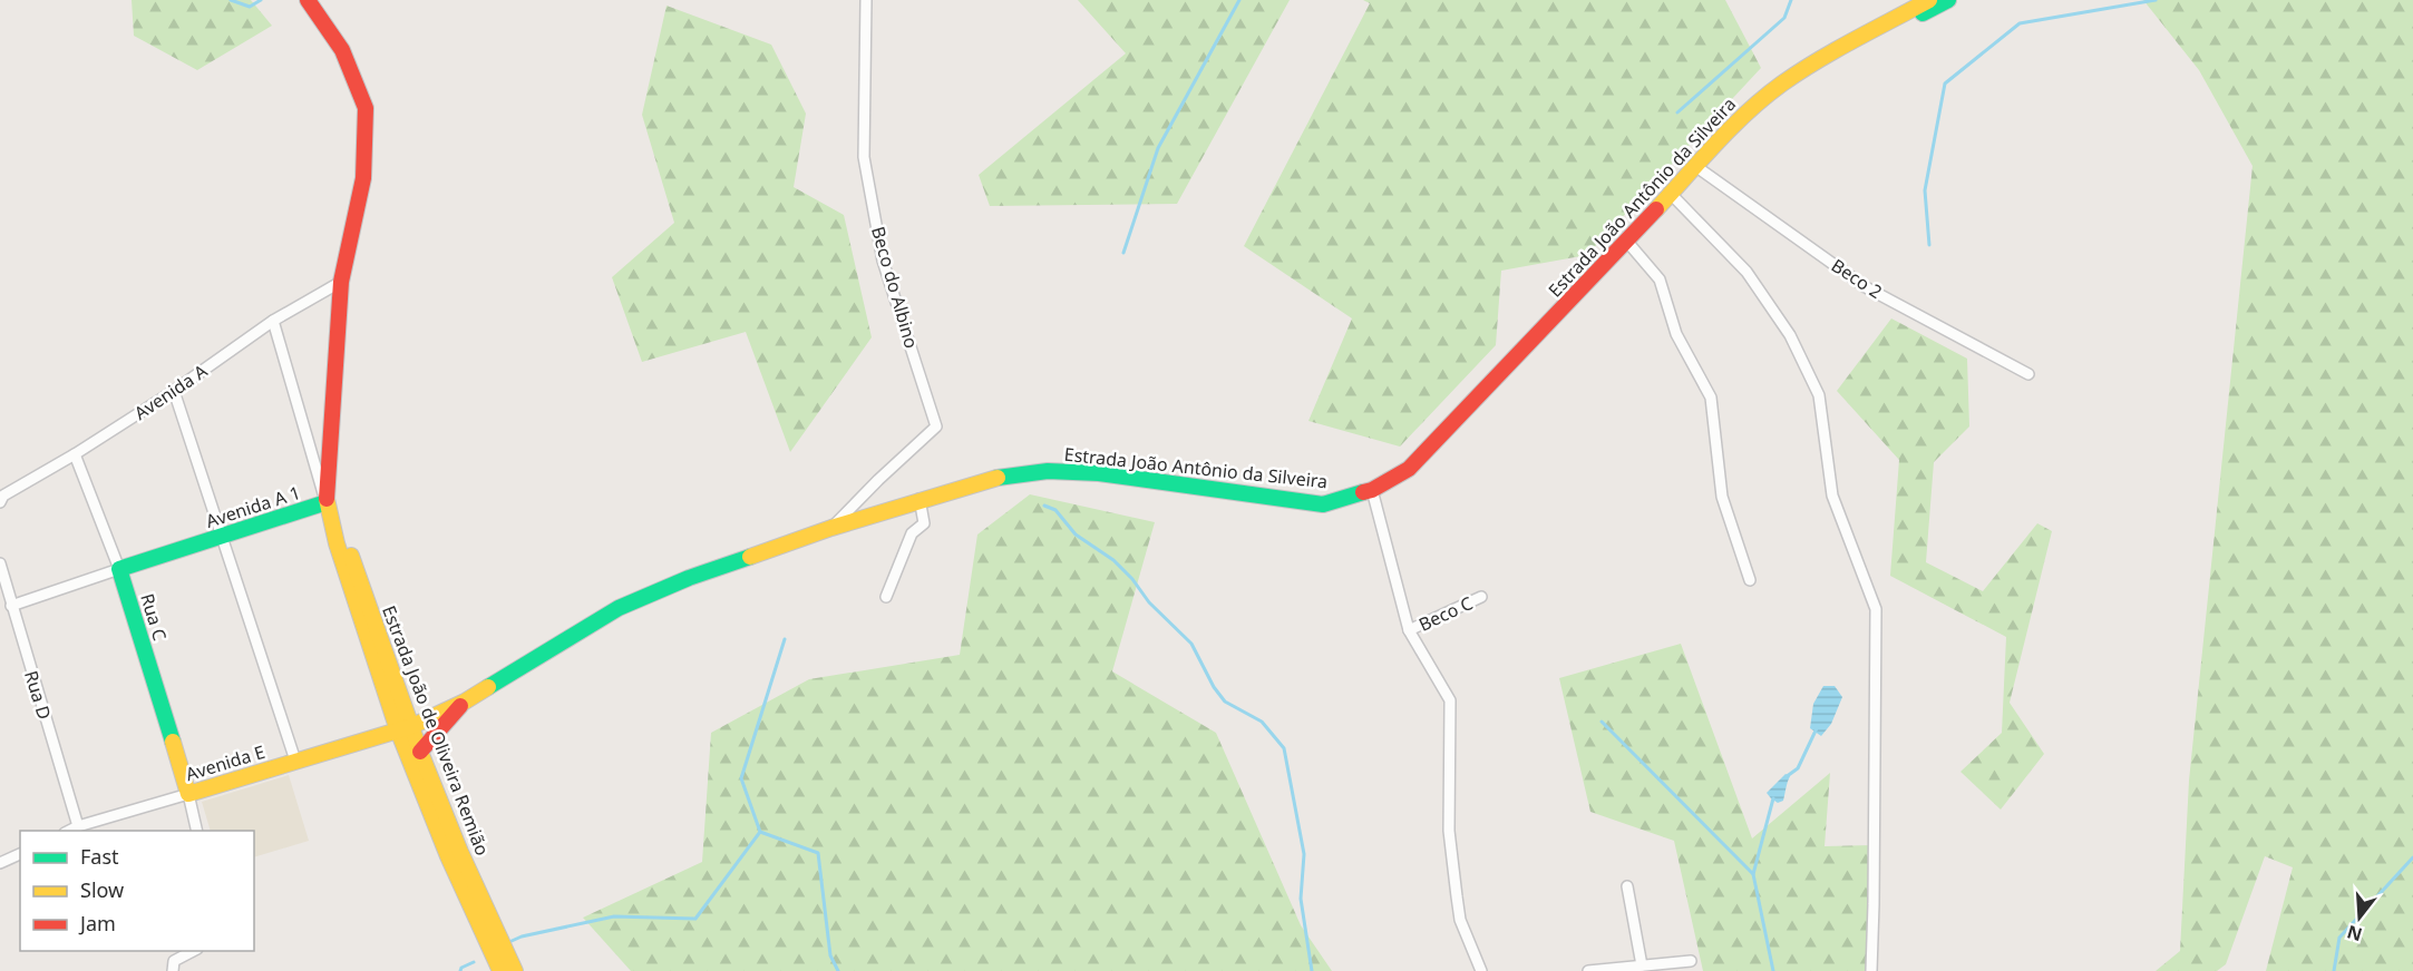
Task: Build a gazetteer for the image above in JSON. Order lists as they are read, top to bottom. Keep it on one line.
{"streets":{"main road":["Estrada João Antônio da Silveira","Avenida A 1","Rua C","Estrada João de Oliveira Remião","Avenida E"],"street":["Beco 2","Beco do Albino","Avenida A","Beco C","Rua D"]},"crossings":[["Estrada João Antônio da Silveira","Beco 2"],["Estrada João Antônio da Silveira","Beco do Albino"],["Estrada João Antônio da Silveira","Estrada João de Oliveira Remião"],["Estrada João Antônio da Silveira","Avenida E"],["Avenida A","Avenida A 1"],["Avenida A","Rua C"],["Avenida A 1","Rua C"],["Avenida A 1","Rua D"],["Avenida A 1","Estrada João de Oliveira Remião"],["Rua C","Avenida E"],["Rua D","Avenida E"],["Estrada João de Oliveira Remião","Avenida E"]],"legend":["Fast","Slow","Jam"],"north":"bottom"}
